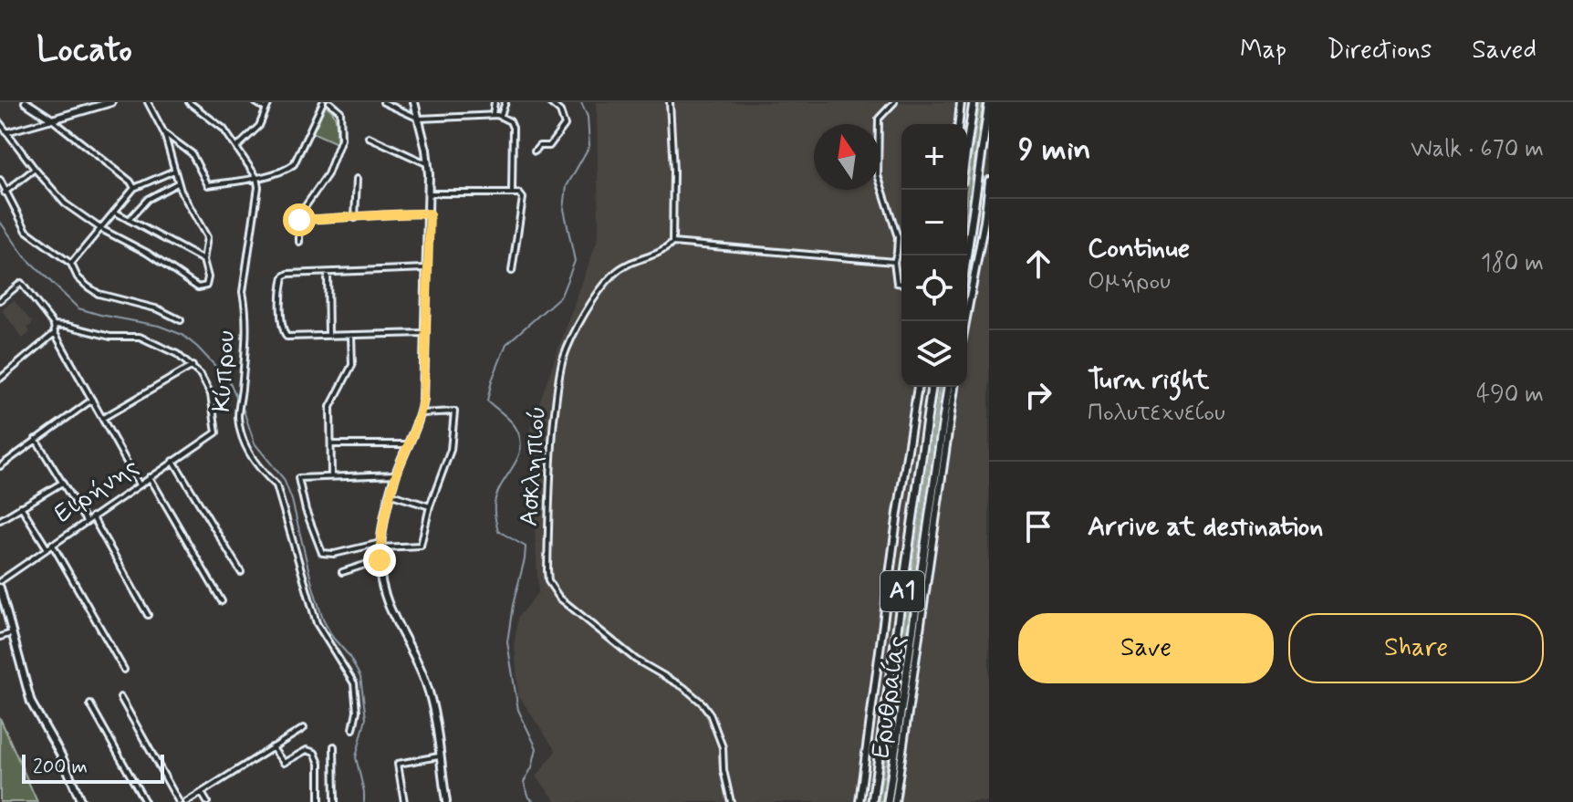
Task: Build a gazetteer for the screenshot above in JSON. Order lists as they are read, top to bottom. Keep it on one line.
{"streets":{"highway":["Α1"],"main road":["Ερυθραίας"],"street":["Κύπρου","Ασκληπιού","Ειρήνης"]},"scale_bar":"200 m","north":"top","page":{"header":"Locato","nav":["Map","Directions","Saved"],"heading":["9 min","Walk · 670 m"],"map_buttons":["+","−"],"list":[["Continue","Ομήρου","180 m"],["Turn right","Πολυτεχνείου","490 m"],"Arrive at destination"],"buttons":["Save","Share"],"scale":"200 m"}}
